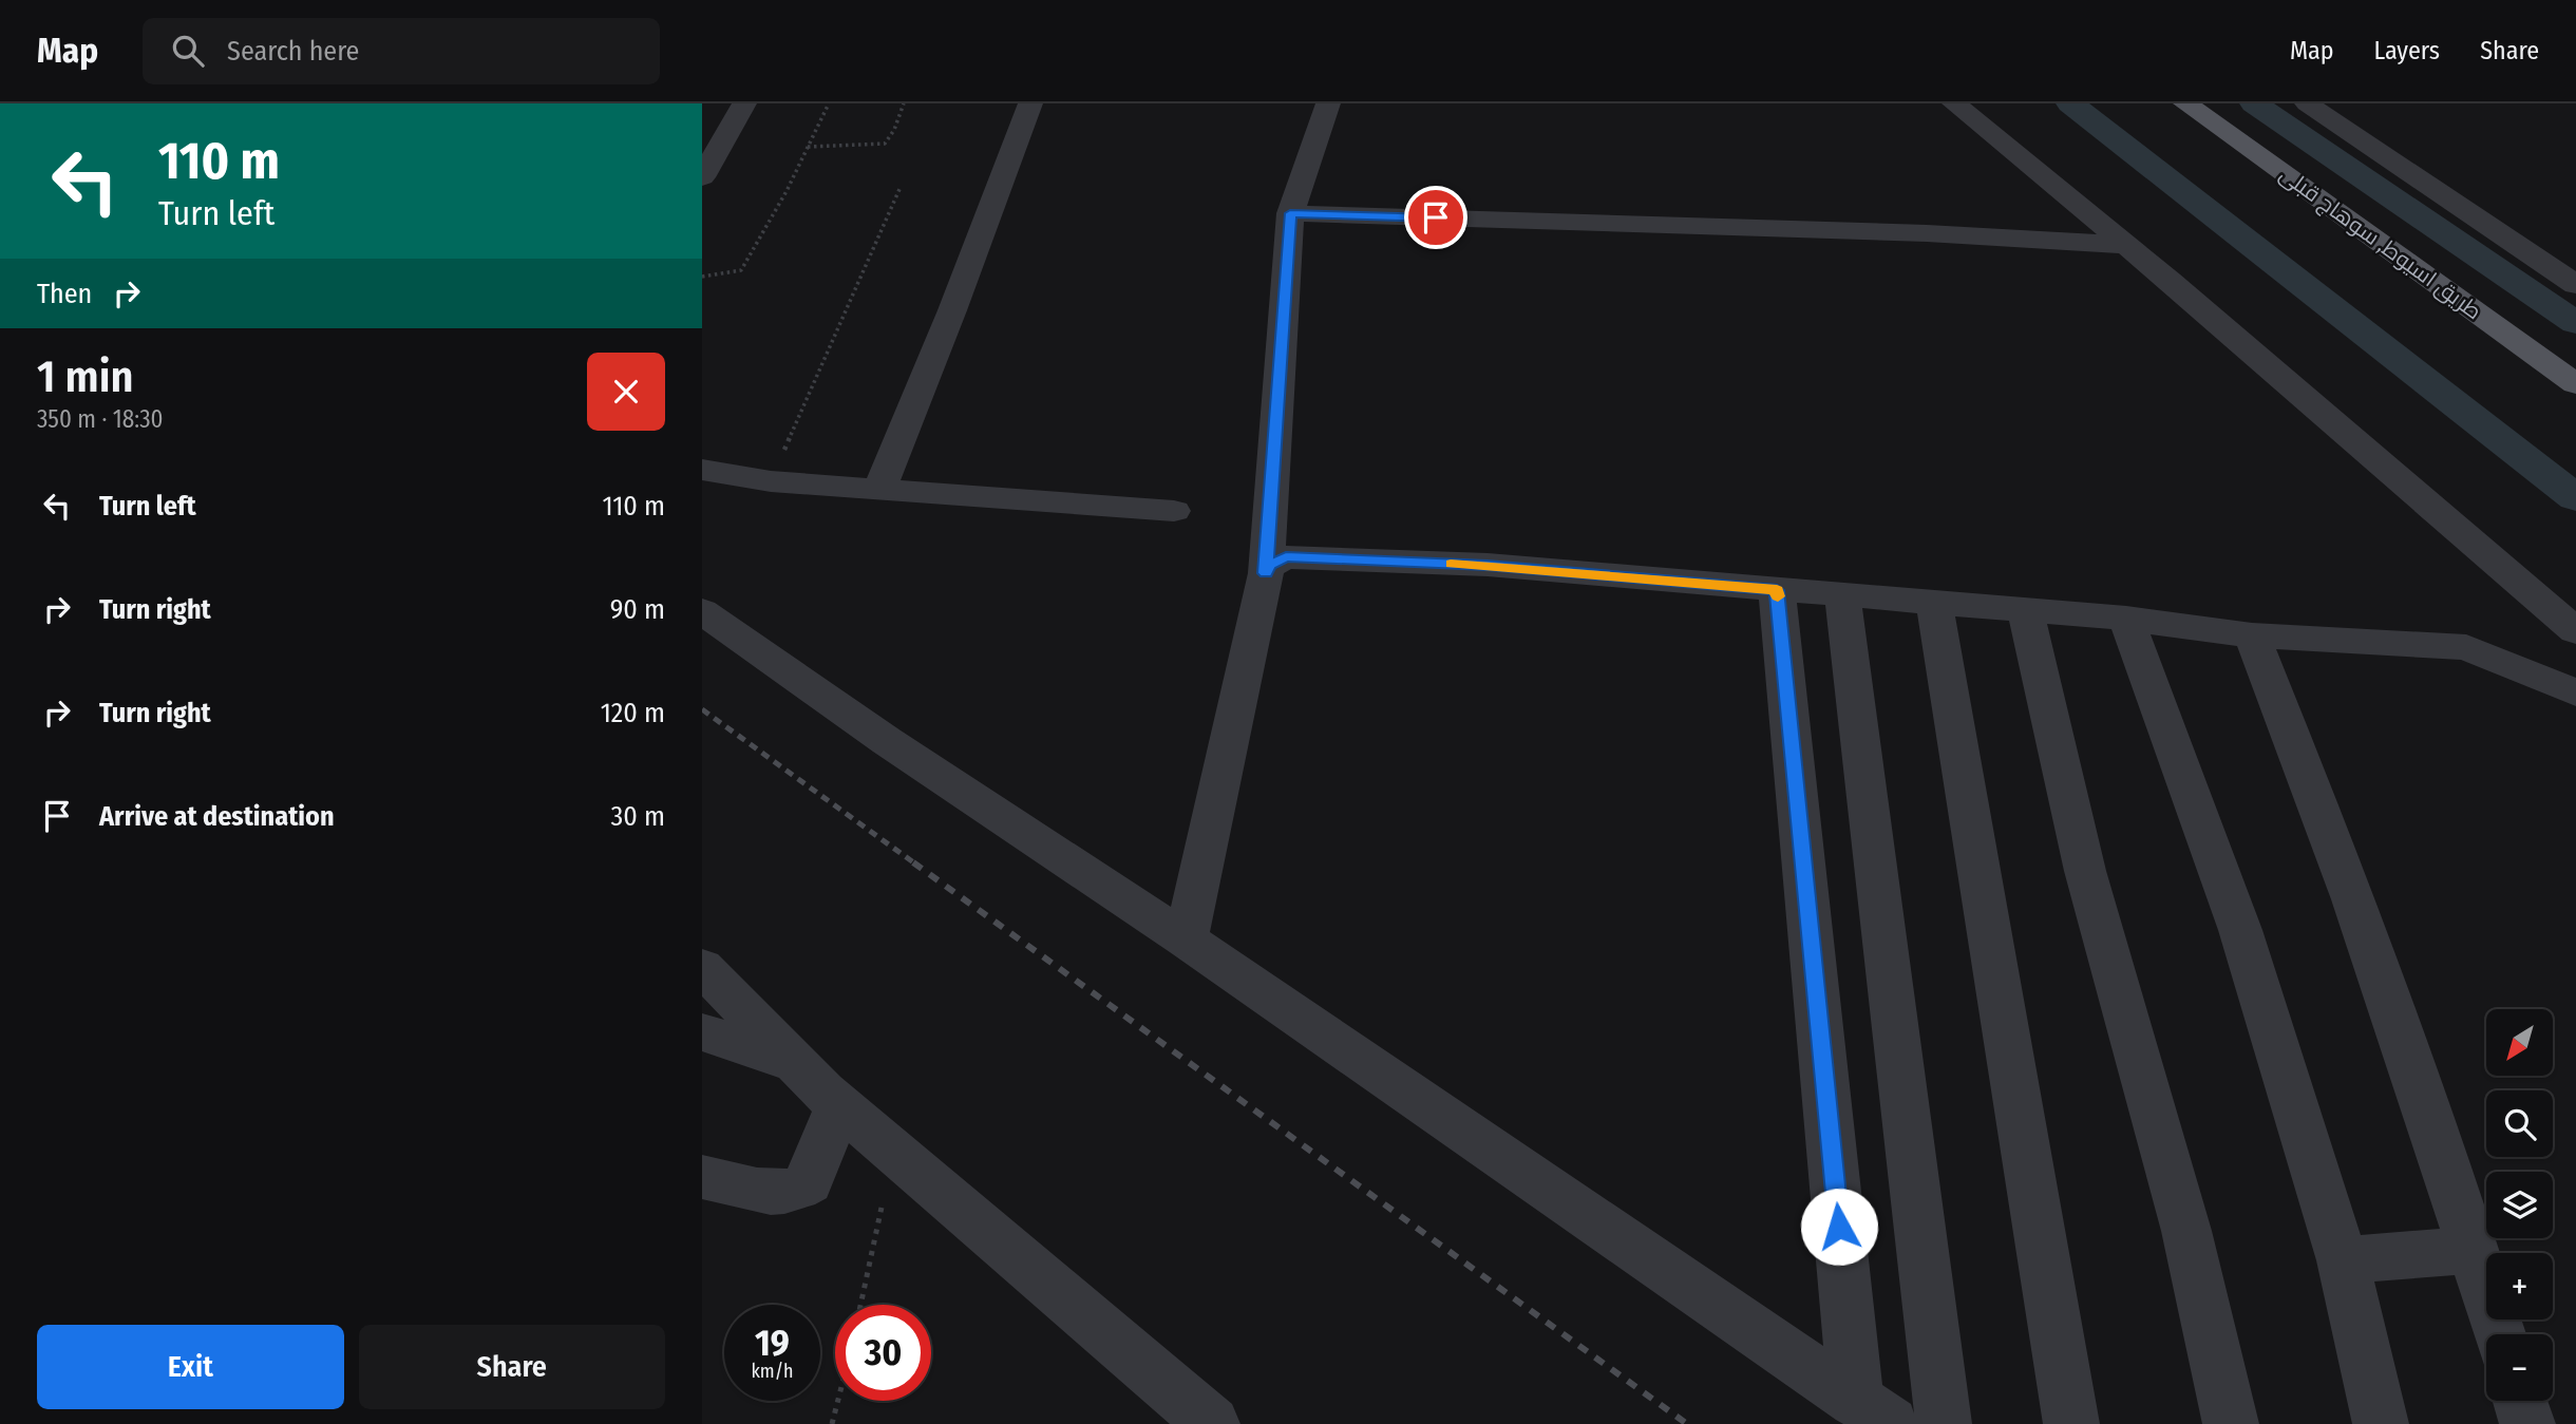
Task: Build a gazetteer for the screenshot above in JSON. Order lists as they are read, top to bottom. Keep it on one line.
{"streets":{"main road":["طريق اسيوط, سوهاج قبلى"]},"north":"bottom left","page":{"header":"Map","search":"Search here","nav":["Map","Layers","Share"],"turn":["110 m","Turn left"],"then":"Then","heading":["1 min","350 m · 18:30"],"list":[{"name":"Turn left","value":"110 m"},{"name":"Turn right","value":"90 m"},{"name":"Turn right","value":"120 m"},{"name":"Arrive at destination","value":"30 m"}],"map_buttons":["+","−"],"speed":"19 km/h","limit":"30","buttons":["Exit","Share"]}}
